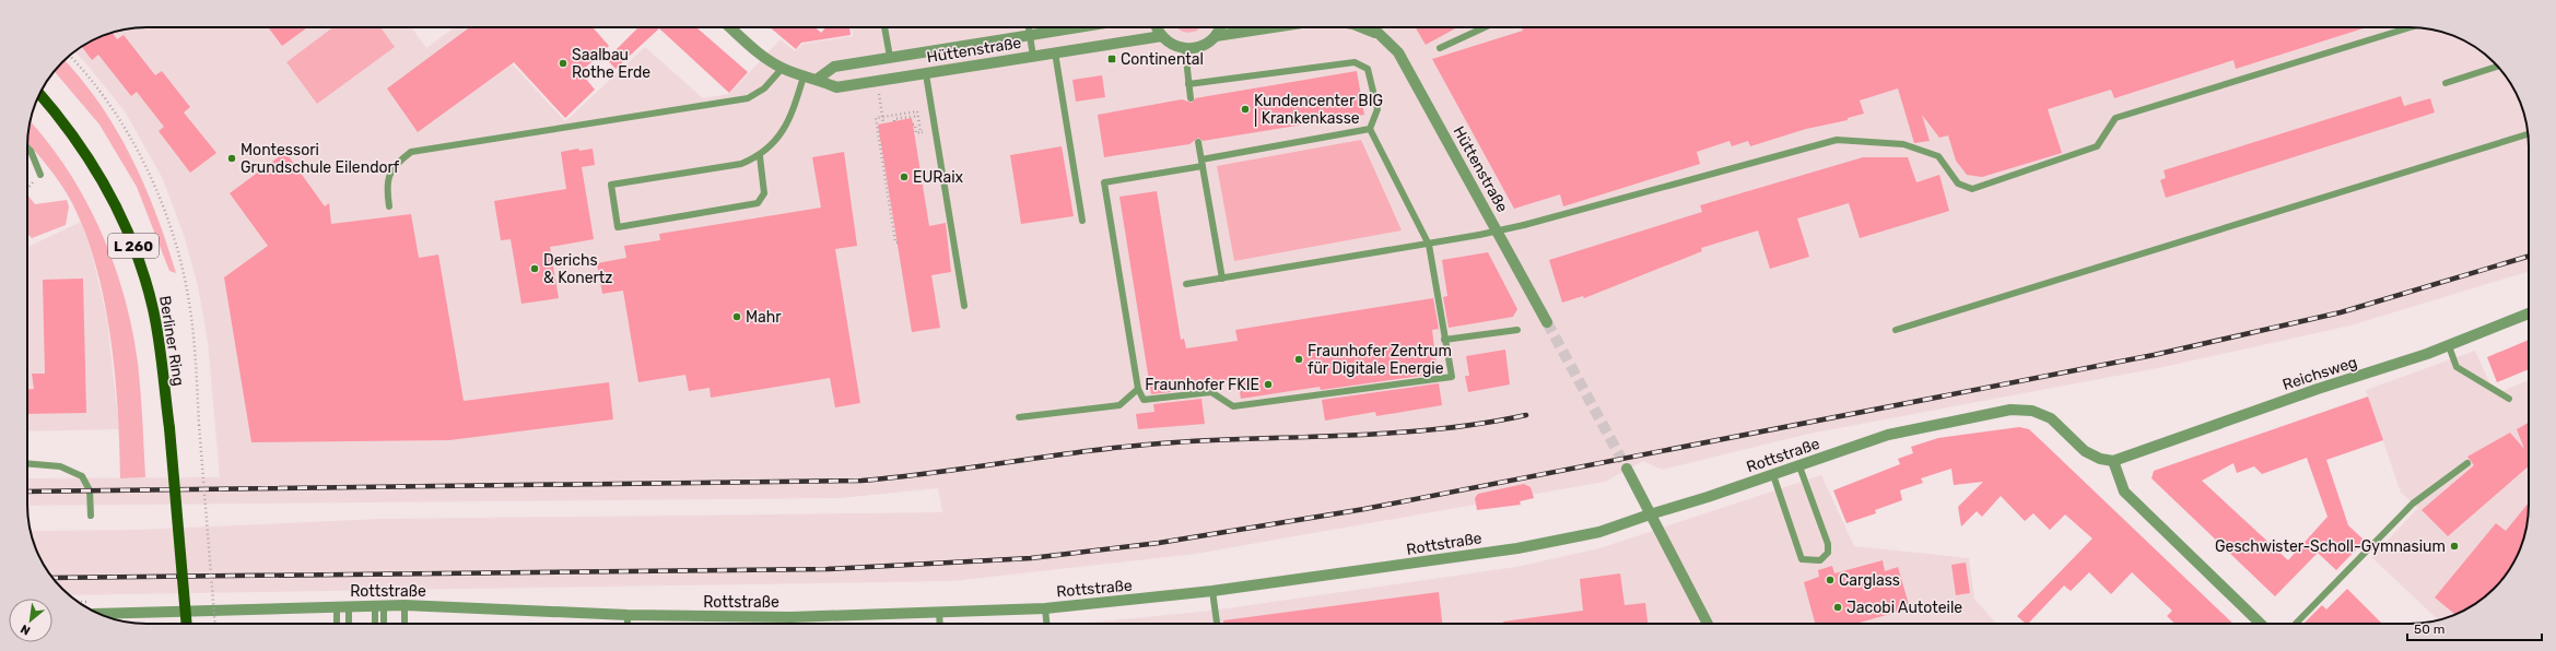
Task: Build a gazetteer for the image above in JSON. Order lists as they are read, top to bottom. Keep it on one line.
{"streets":{"main road":["L 260","Berliner Ring"],"street":["Hüttenstraße","Reichsweg","Rottstraße"]},"crossings":[["Reichsweg","Rottstraße"]],"places":{"transit":["Continental"],"other":["Saalbau Rothe Erde","Kundencenter BIG | Krankenkasse","Montessori Grundschule Eilendorf","EURaix","Derichs & Konertz","Mahr","Fraunhofer Zentrum für Digitale Energie","Fraunhofer FKIE","Geschwister-Scholl-Gymnasium","Carglass","Jacobi Autoteile"]},"scale_bar":"50 m","north":"bottom left"}
